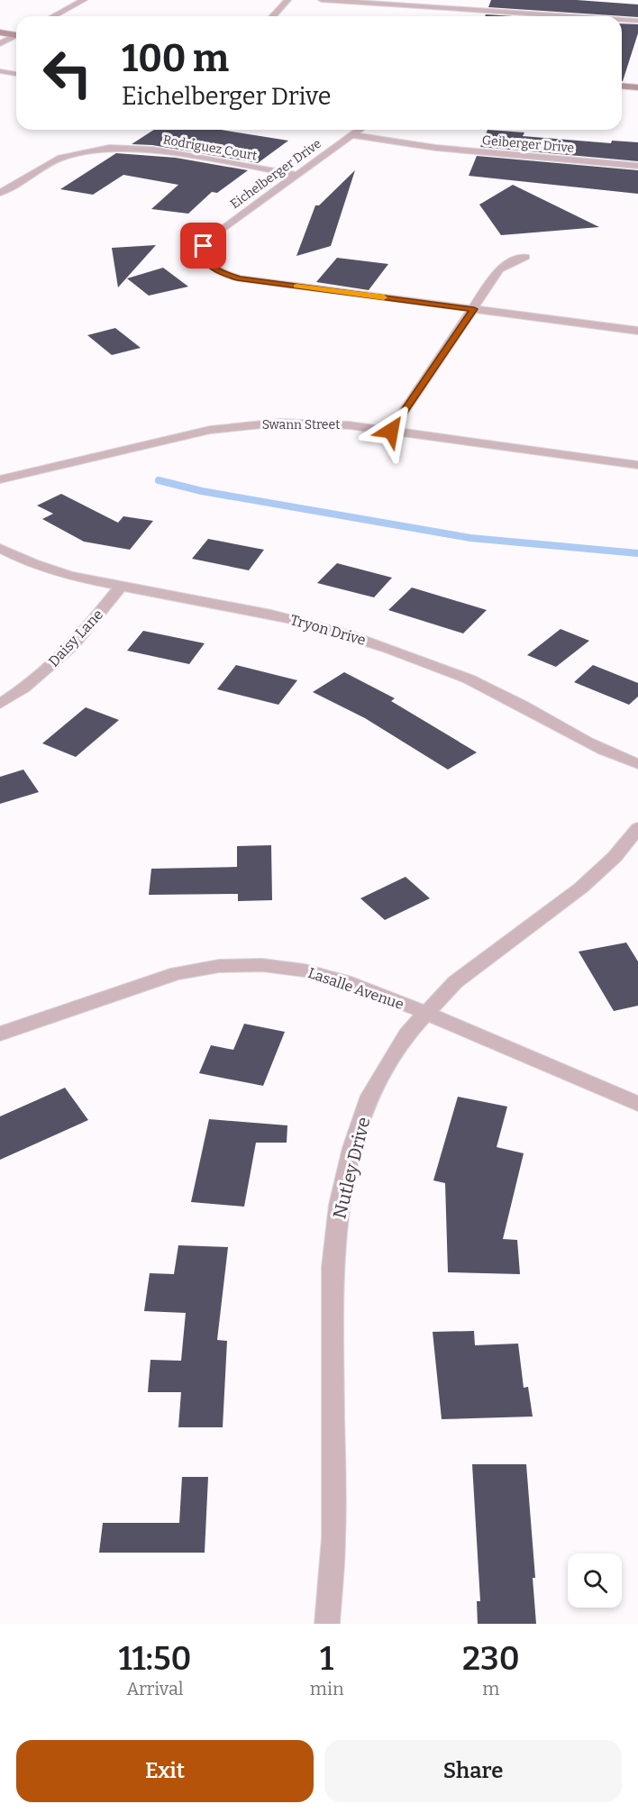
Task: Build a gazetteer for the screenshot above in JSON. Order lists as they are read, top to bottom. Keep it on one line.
{"streets":{"street":["Geiberger Drive","Rodriguez Court","Eichelberger Drive","Swann Street","Tryon Drive","Daisy Lane","Lasalle Avenue","Nutley Drive"]},"crossings":[["Geiberger Drive","Eichelberger Drive"],["Rodriguez Court","Eichelberger Drive"],["Tryon Drive","Daisy Lane"],["Lasalle Avenue","Nutley Drive"]],"page":{"turn":["100 m","Eichelberger Drive"],"eta":["11:50","Arrival","1","min","230","m"],"buttons":["Exit","Share"]}}
